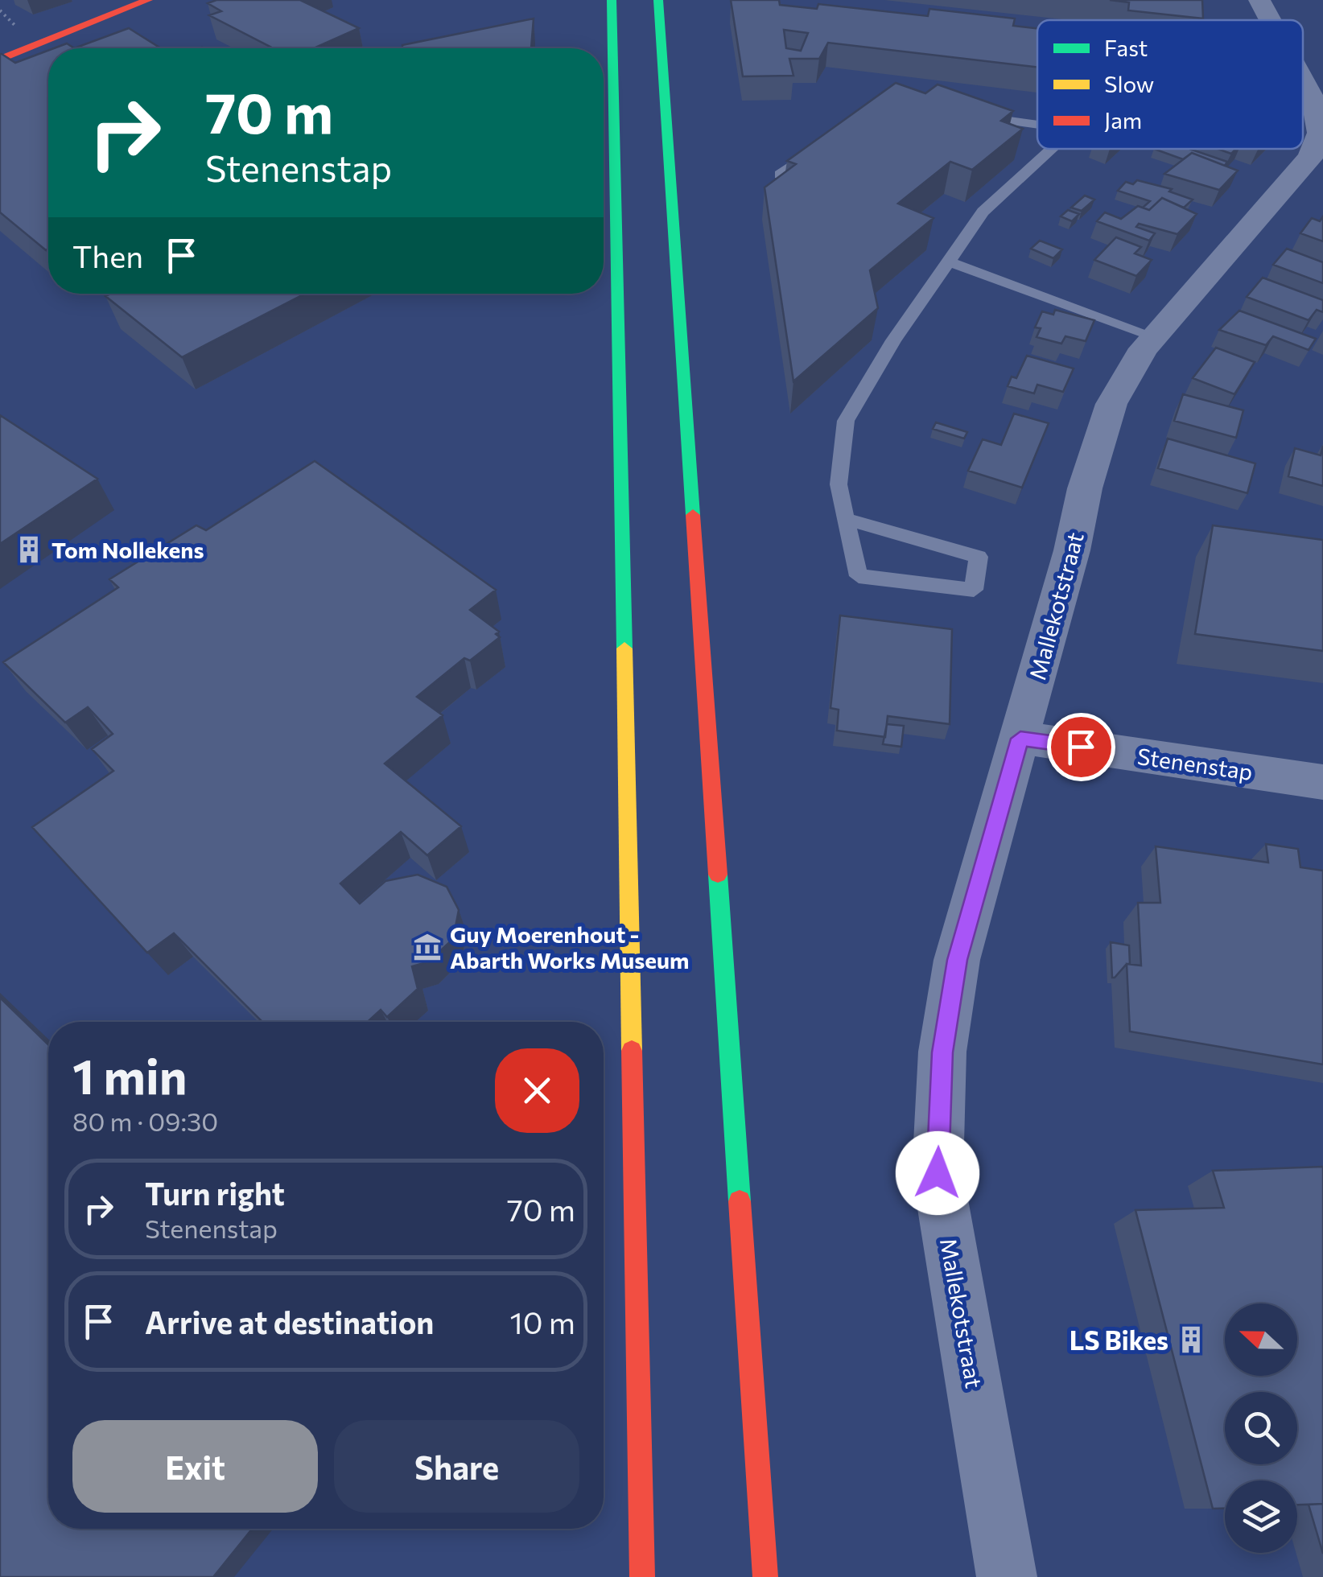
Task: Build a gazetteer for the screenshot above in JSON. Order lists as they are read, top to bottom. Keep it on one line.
{"streets":{"street":["Mallekotstraat","Stenenstap"]},"crossings":[["Mallekotstraat","Stenenstap"]],"places":{"building":["Tom Nollekens","LS Bikes"],"museum":["Guy Moerenhout - Abarth Works Museum"]},"legend":["Fast","Slow","Jam"],"north":"left","page":{"turn":["70 m","Stenenstap"],"then":"Then","heading":["1 min","80 m · 09:30"],"list":[{"name":"Turn right","note":"Stenenstap","value":"70 m"},{"name":"Arrive at destination","value":"10 m"}],"buttons":["Exit","Share"]}}
